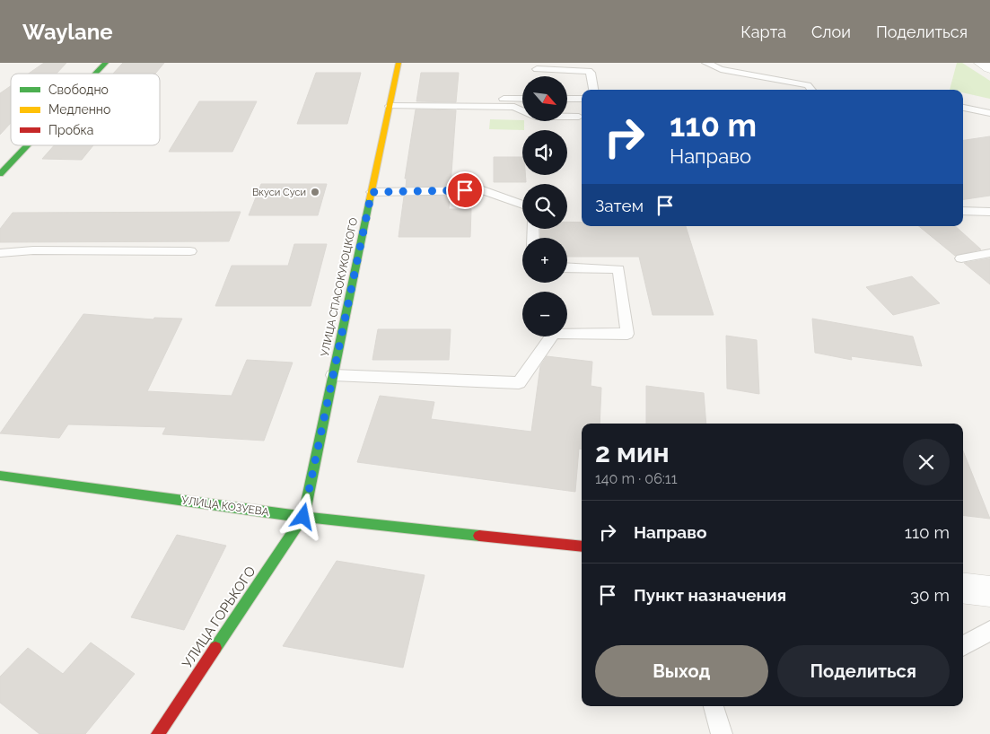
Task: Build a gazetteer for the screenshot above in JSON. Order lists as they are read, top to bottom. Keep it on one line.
{"streets":{"street":["УЛИЦА СПАСОКУКОЦКОГО","УЛИЦА КОЗУЕВА","УЛИЦА ГОРЬКОГО"]},"crossings":[["УЛИЦА СПАСОКУКОЦКОГО","УЛИЦА КОЗУЕВА"],["УЛИЦА СПАСОКУКОЦКОГО","УЛИЦА ГОРЬКОГО"],["УЛИЦА КОЗУЕВА","УЛИЦА ГОРЬКОГО"]],"places":["Вкуси Суси"],"legend":["Свободно","Медленно","Пробка"],"north":"bottom right","page":{"header":"Waylane","nav":["Карта","Слои","Поделиться"],"map_buttons":["+","−"],"turn":["110 m","Направо"],"then":"Затем","heading":["2 мин","140 m · 06:11"],"list":[{"name":"Направо","value":"110 m"},{"name":"Пункт назначения","value":"30 m"}],"buttons":["Выход","Поделиться"]}}
